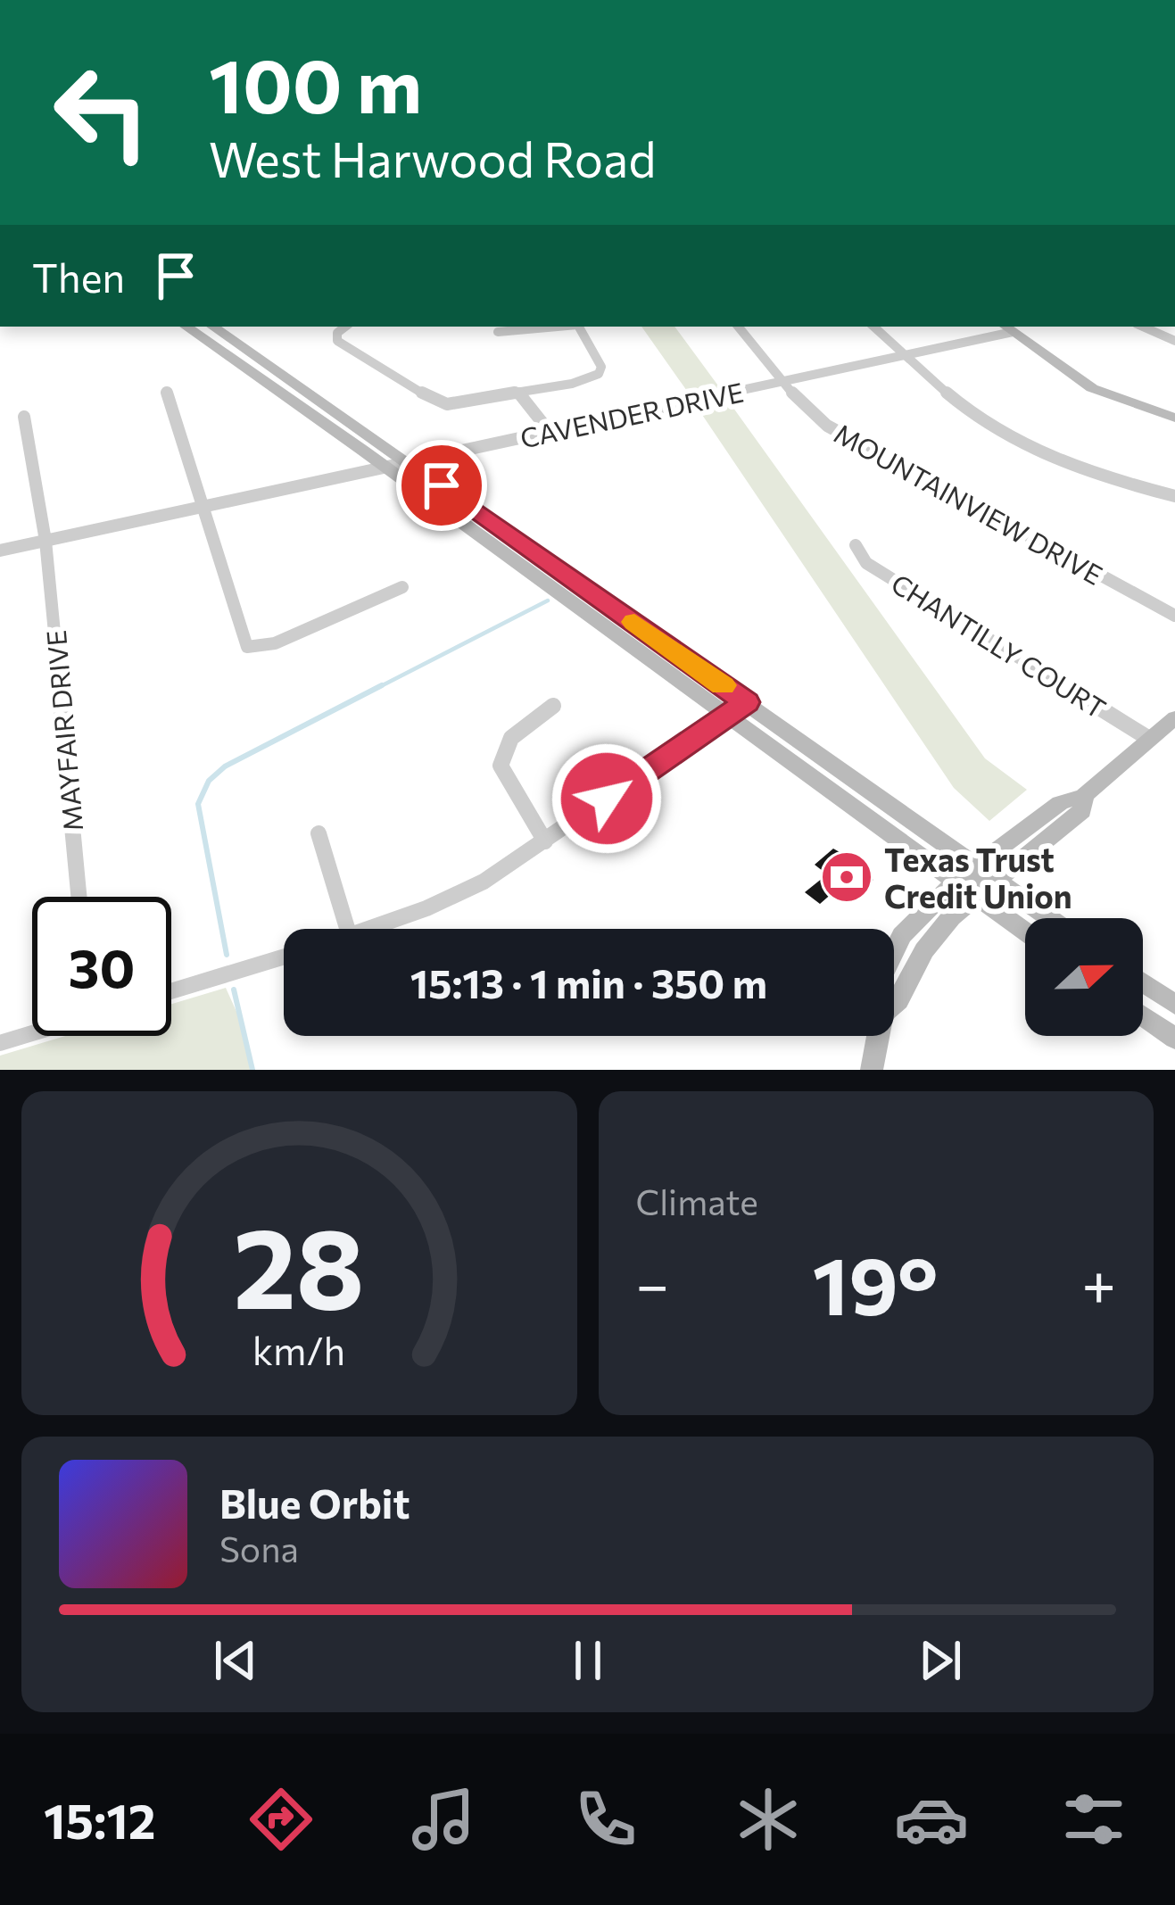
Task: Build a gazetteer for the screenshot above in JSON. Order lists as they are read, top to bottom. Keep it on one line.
{"streets":{"street":["CAVENDER DRIVE","MOUNTAINVIEW DRIVE","CHANTILLY COURT","MAYFAIR DRIVE"]},"crossings":[["CAVENDER DRIVE","MOUNTAINVIEW DRIVE"],["CAVENDER DRIVE","MAYFAIR DRIVE"]],"places":{"bank":["Texas Trust Credit Union"]},"north":"right","page":{"turn":["100 m","West Harwood Road"],"then":"Then","limit":"30","trip":"15:13 · 1 min · 350 m","tile":"Climate","heat":["−","19°","+"],"song":["Blue Orbit","Sona"],"tabs":"15:12","gauge":["28","km/h"]}}
